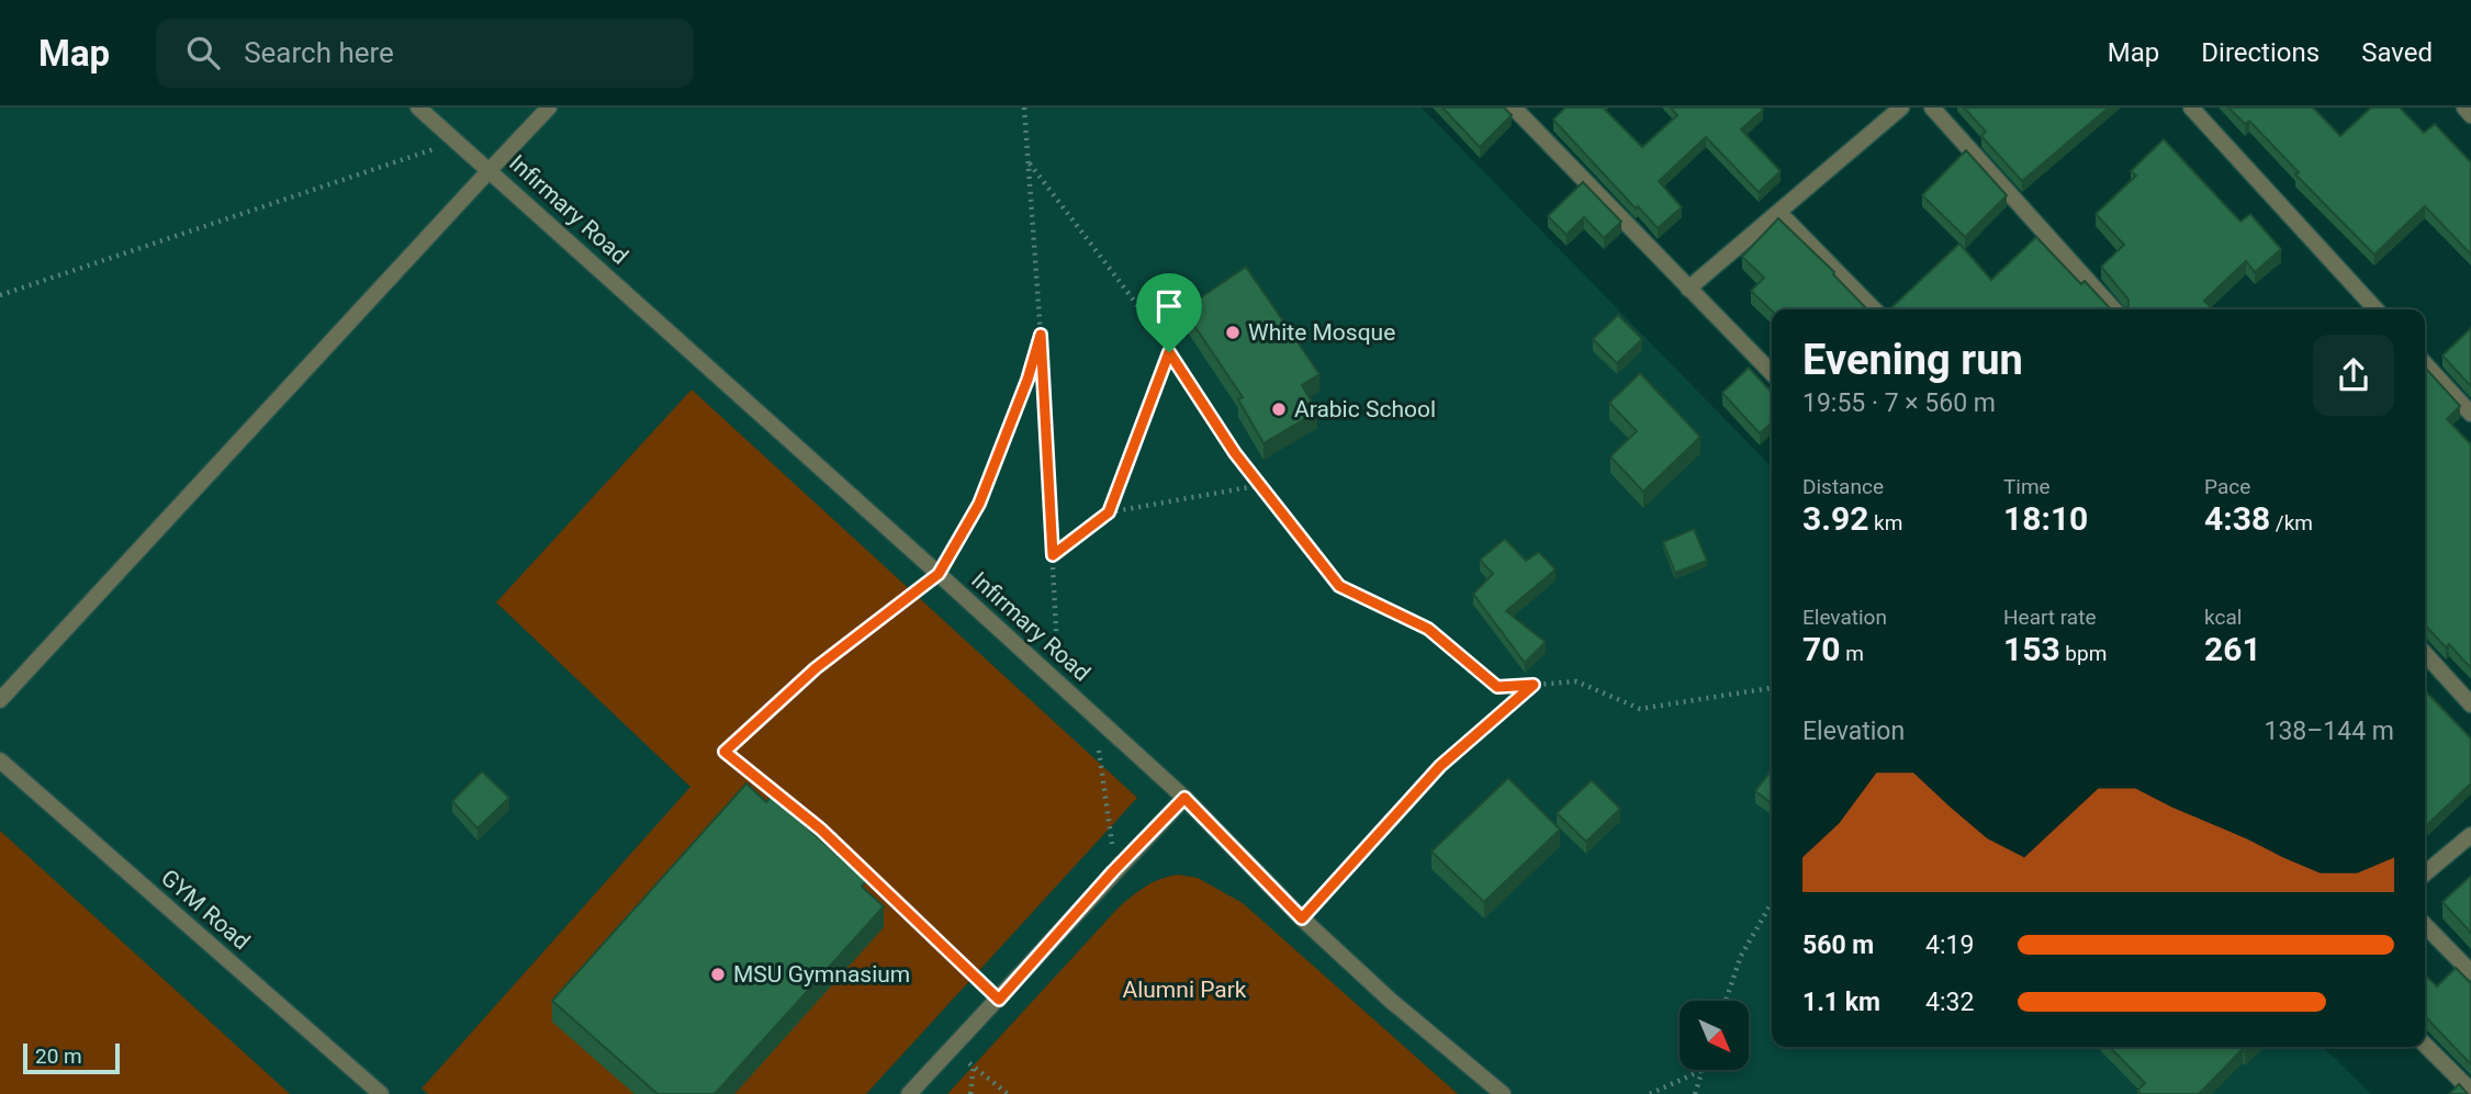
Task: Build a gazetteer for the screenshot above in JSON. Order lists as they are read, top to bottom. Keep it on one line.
{"streets":{"street":["Infirmary Road","GYM Road"]},"parks":["Alumni Park"],"places":["White Mosque","Arabic School","MSU Gymnasium"],"scale_bar":"20 m","north":"bottom right","page":{"header":"Map","search":"Search here","nav":["Map","Directions","Saved"],"heading":["Evening run","19:55 · 7 × 560 m"],"stats":[["Distance","3.92 km"],["Time","18:10"],["Pace","4:38 /km"],["Elevation","70 m"],["Heart rate","153 bpm"],["kcal","261"]],"chart":["Elevation","138–144 m"],"list":[{"name":"560 m","note":"4:19"},{"name":"1.1 km","note":"4:32"}],"scale":"20 m"}}
